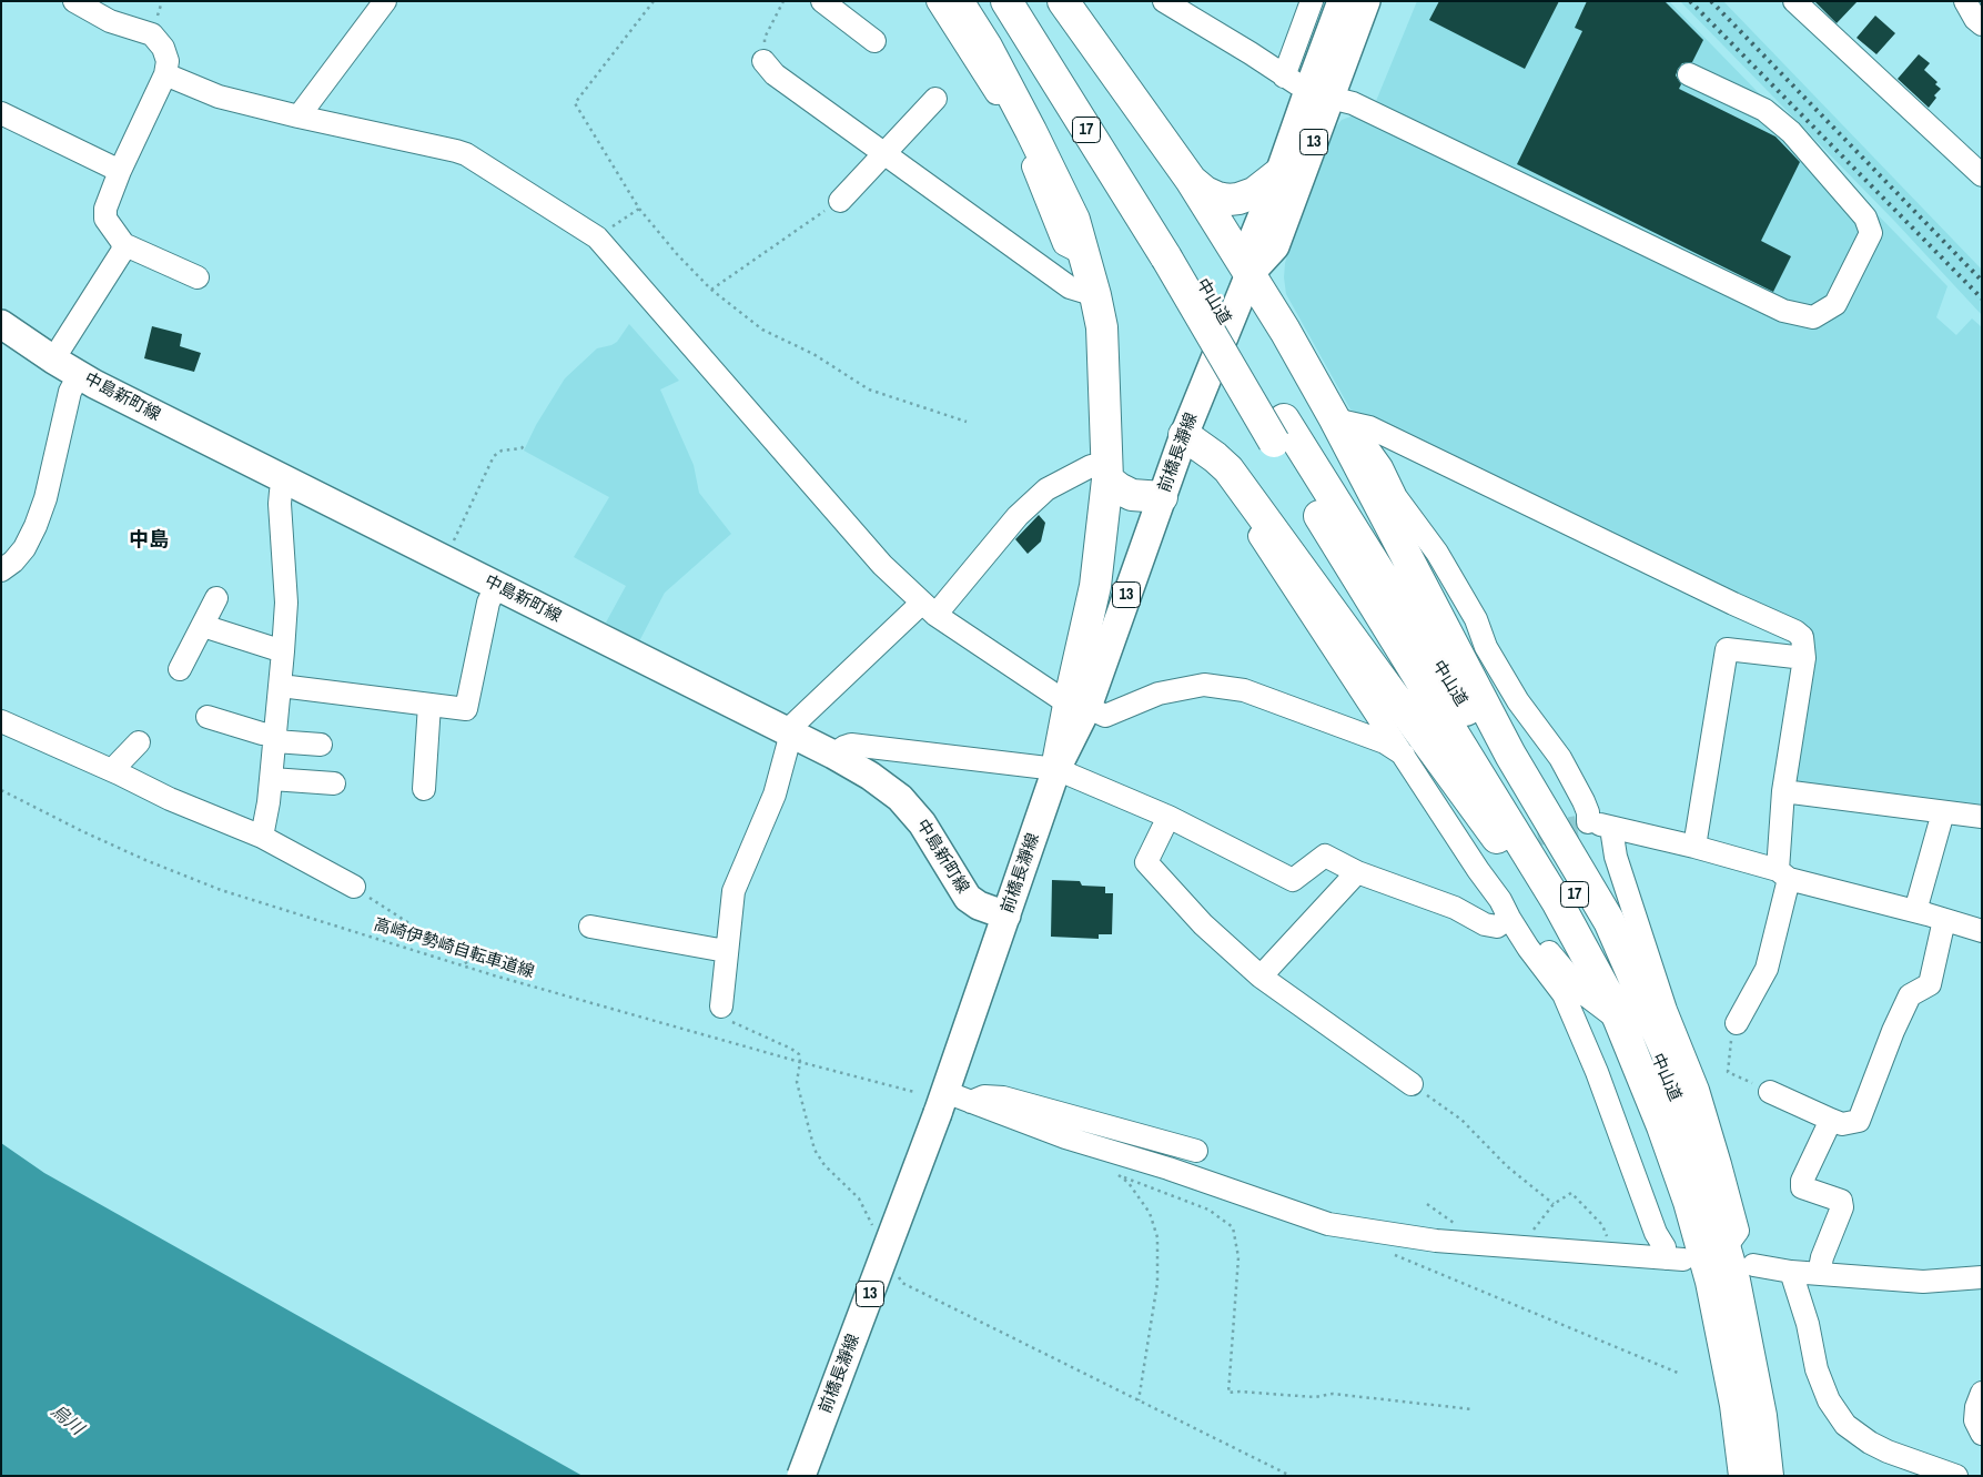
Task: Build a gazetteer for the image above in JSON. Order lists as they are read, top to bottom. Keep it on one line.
{"streets":{"highway":["17","中山道"],"main road":["13","中島新町線","前橋長瀞線"],"path":["高崎伊勢崎自転車道線"]},"crossings":[["17","中山道"],["17","前橋長瀞線"],["中島新町線","前橋長瀞線"]],"districts":["中島"],"water":["烏川"]}
